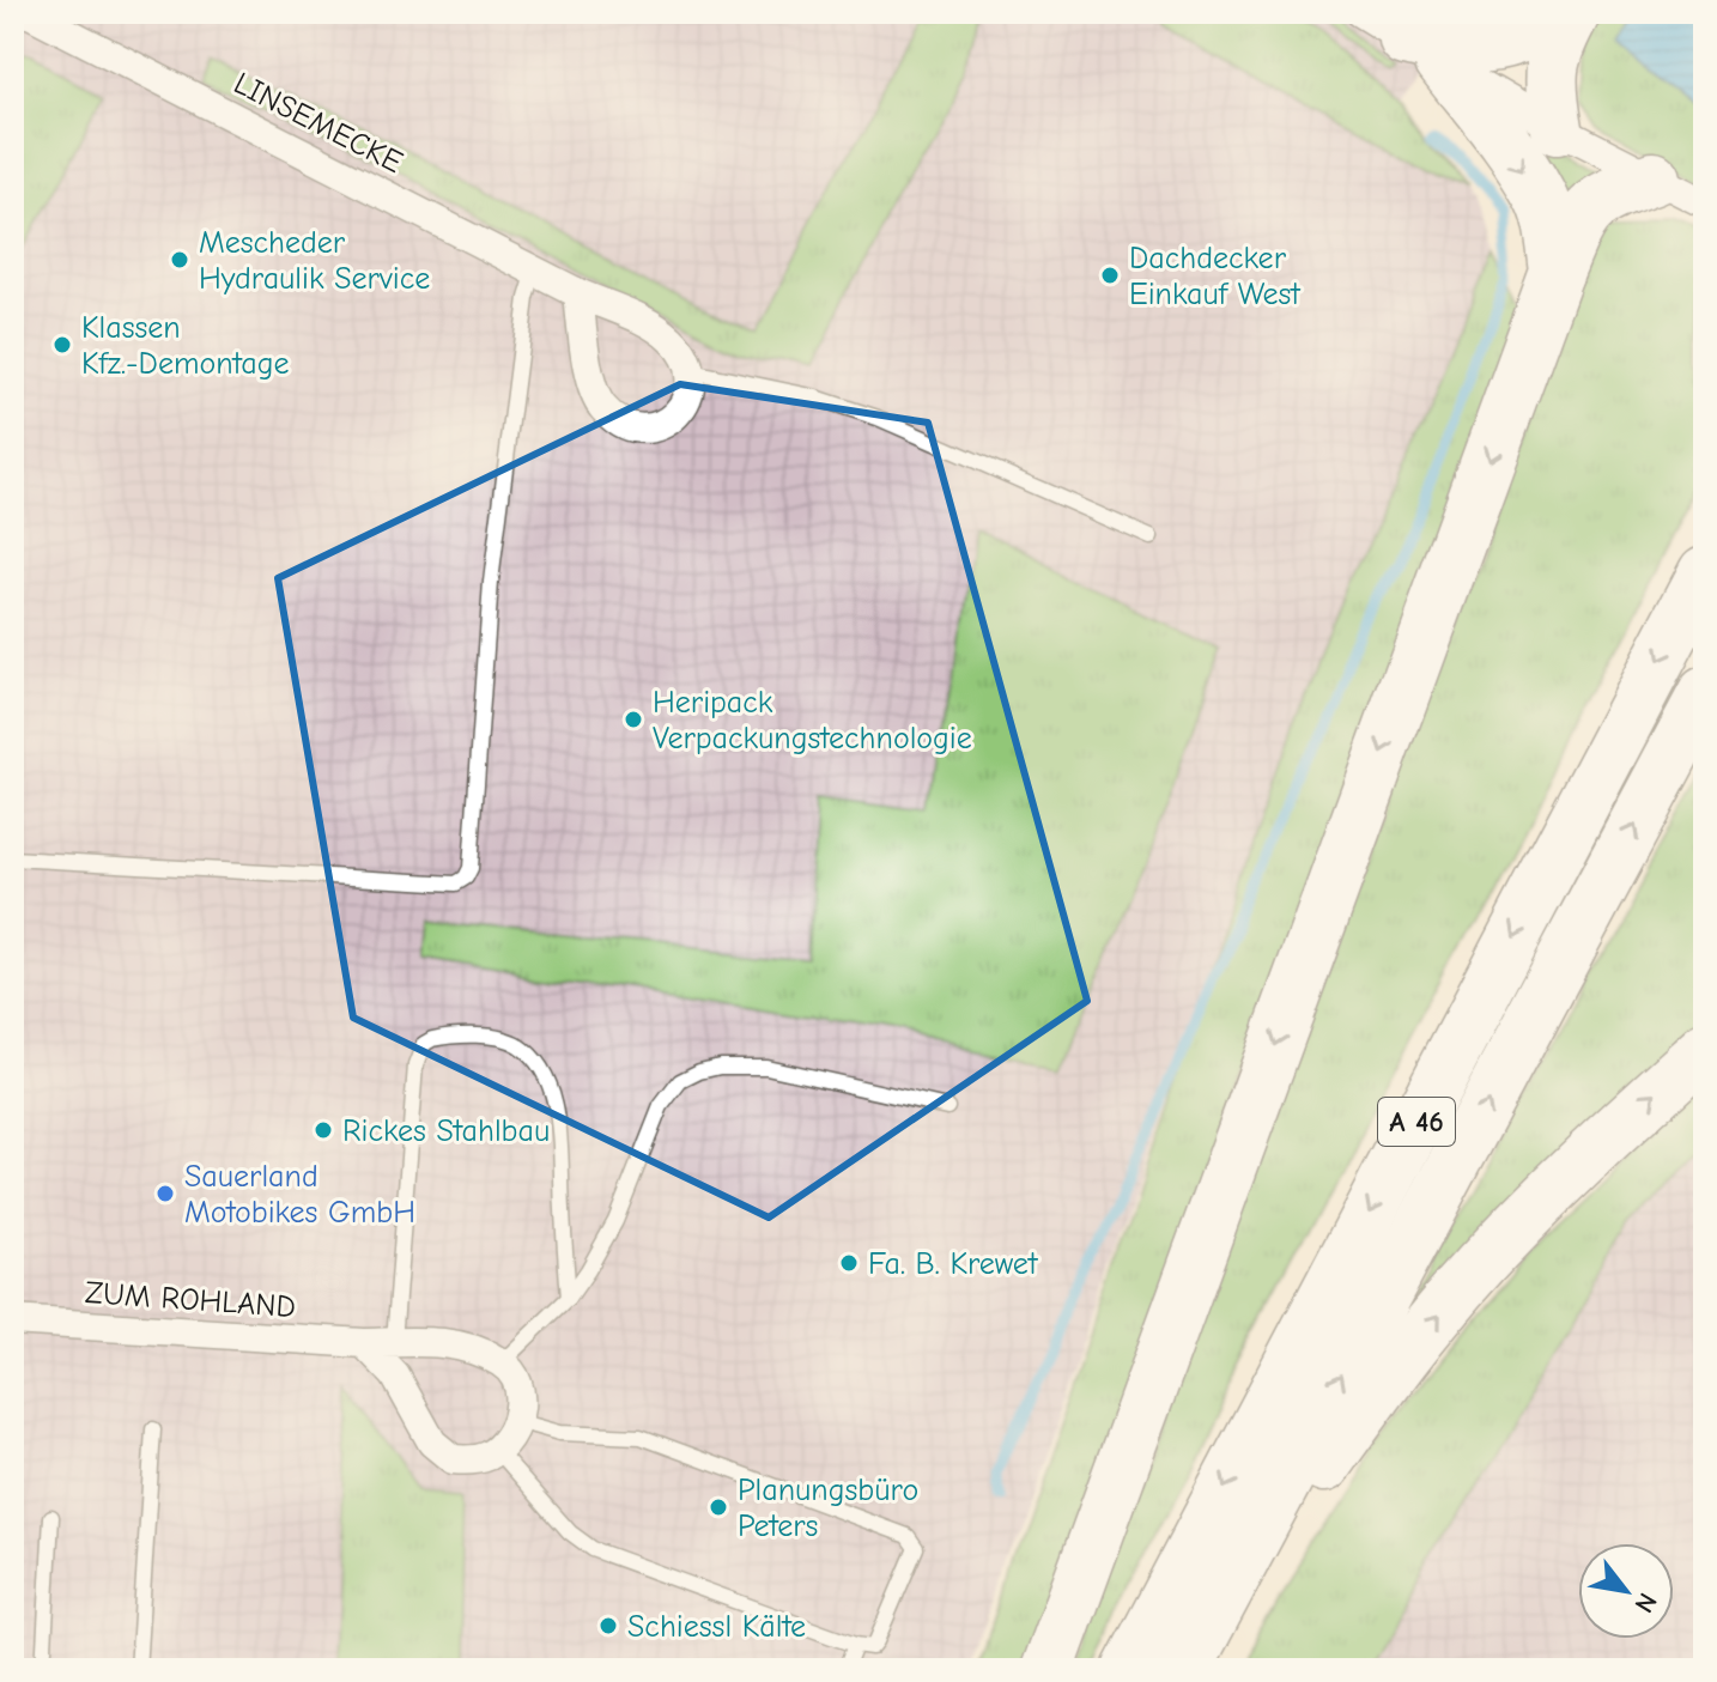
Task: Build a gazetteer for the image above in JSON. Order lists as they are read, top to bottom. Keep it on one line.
{"streets":{"highway":["A 46"],"street":["LINSEMECKE","ZUM ROHLAND"]},"places":["Mescheder Hydraulik Service","Dachdecker Einkauf West","Klassen Kfz.-Demontage","Heripack Verpackungstechnologie","Rickes Stahlbau","Sauerland Motobikes GmbH","Fa. B. Krewet","Planungsbüro Peters","Schiessl Kälte"],"north":"bottom right"}
